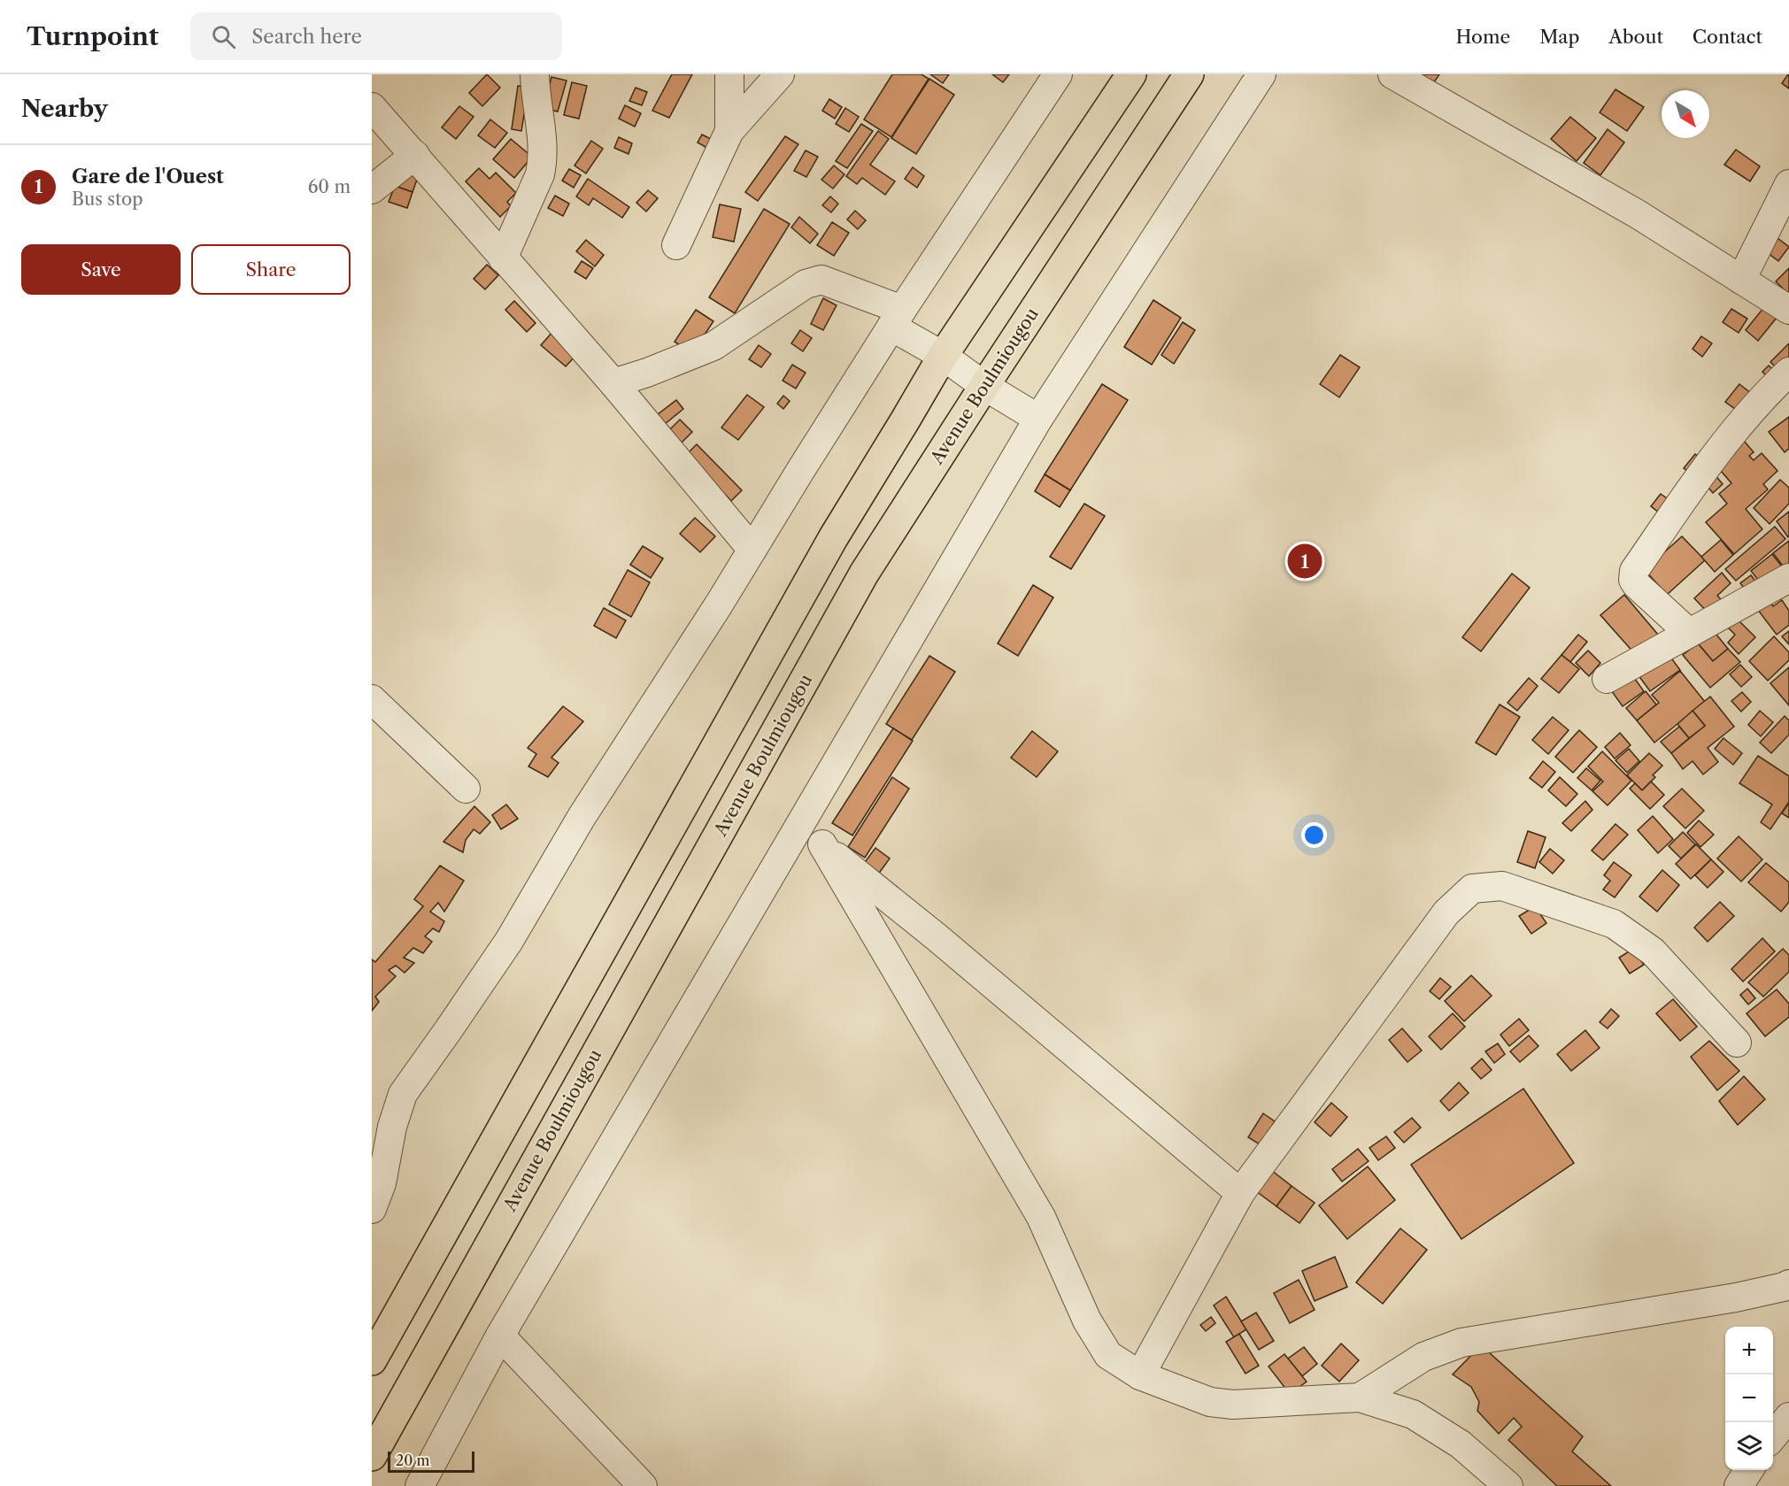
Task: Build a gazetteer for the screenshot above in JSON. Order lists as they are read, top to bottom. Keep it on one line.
{"streets":{"highway":["Avenue Boulmiougou"]},"scale_bar":"20 m","north":"bottom right","page":{"header":"Turnpoint","search":"Search here","nav":["Home","Map","About","Contact"],"heading":"Nearby","list":[{"mark":"1","name":"Gare de l'Ouest","note":"Bus stop","value":"60 m"}],"buttons":["Save","Share"],"pins":"1","map_buttons":["+","−"],"scale":"20 m"}}
